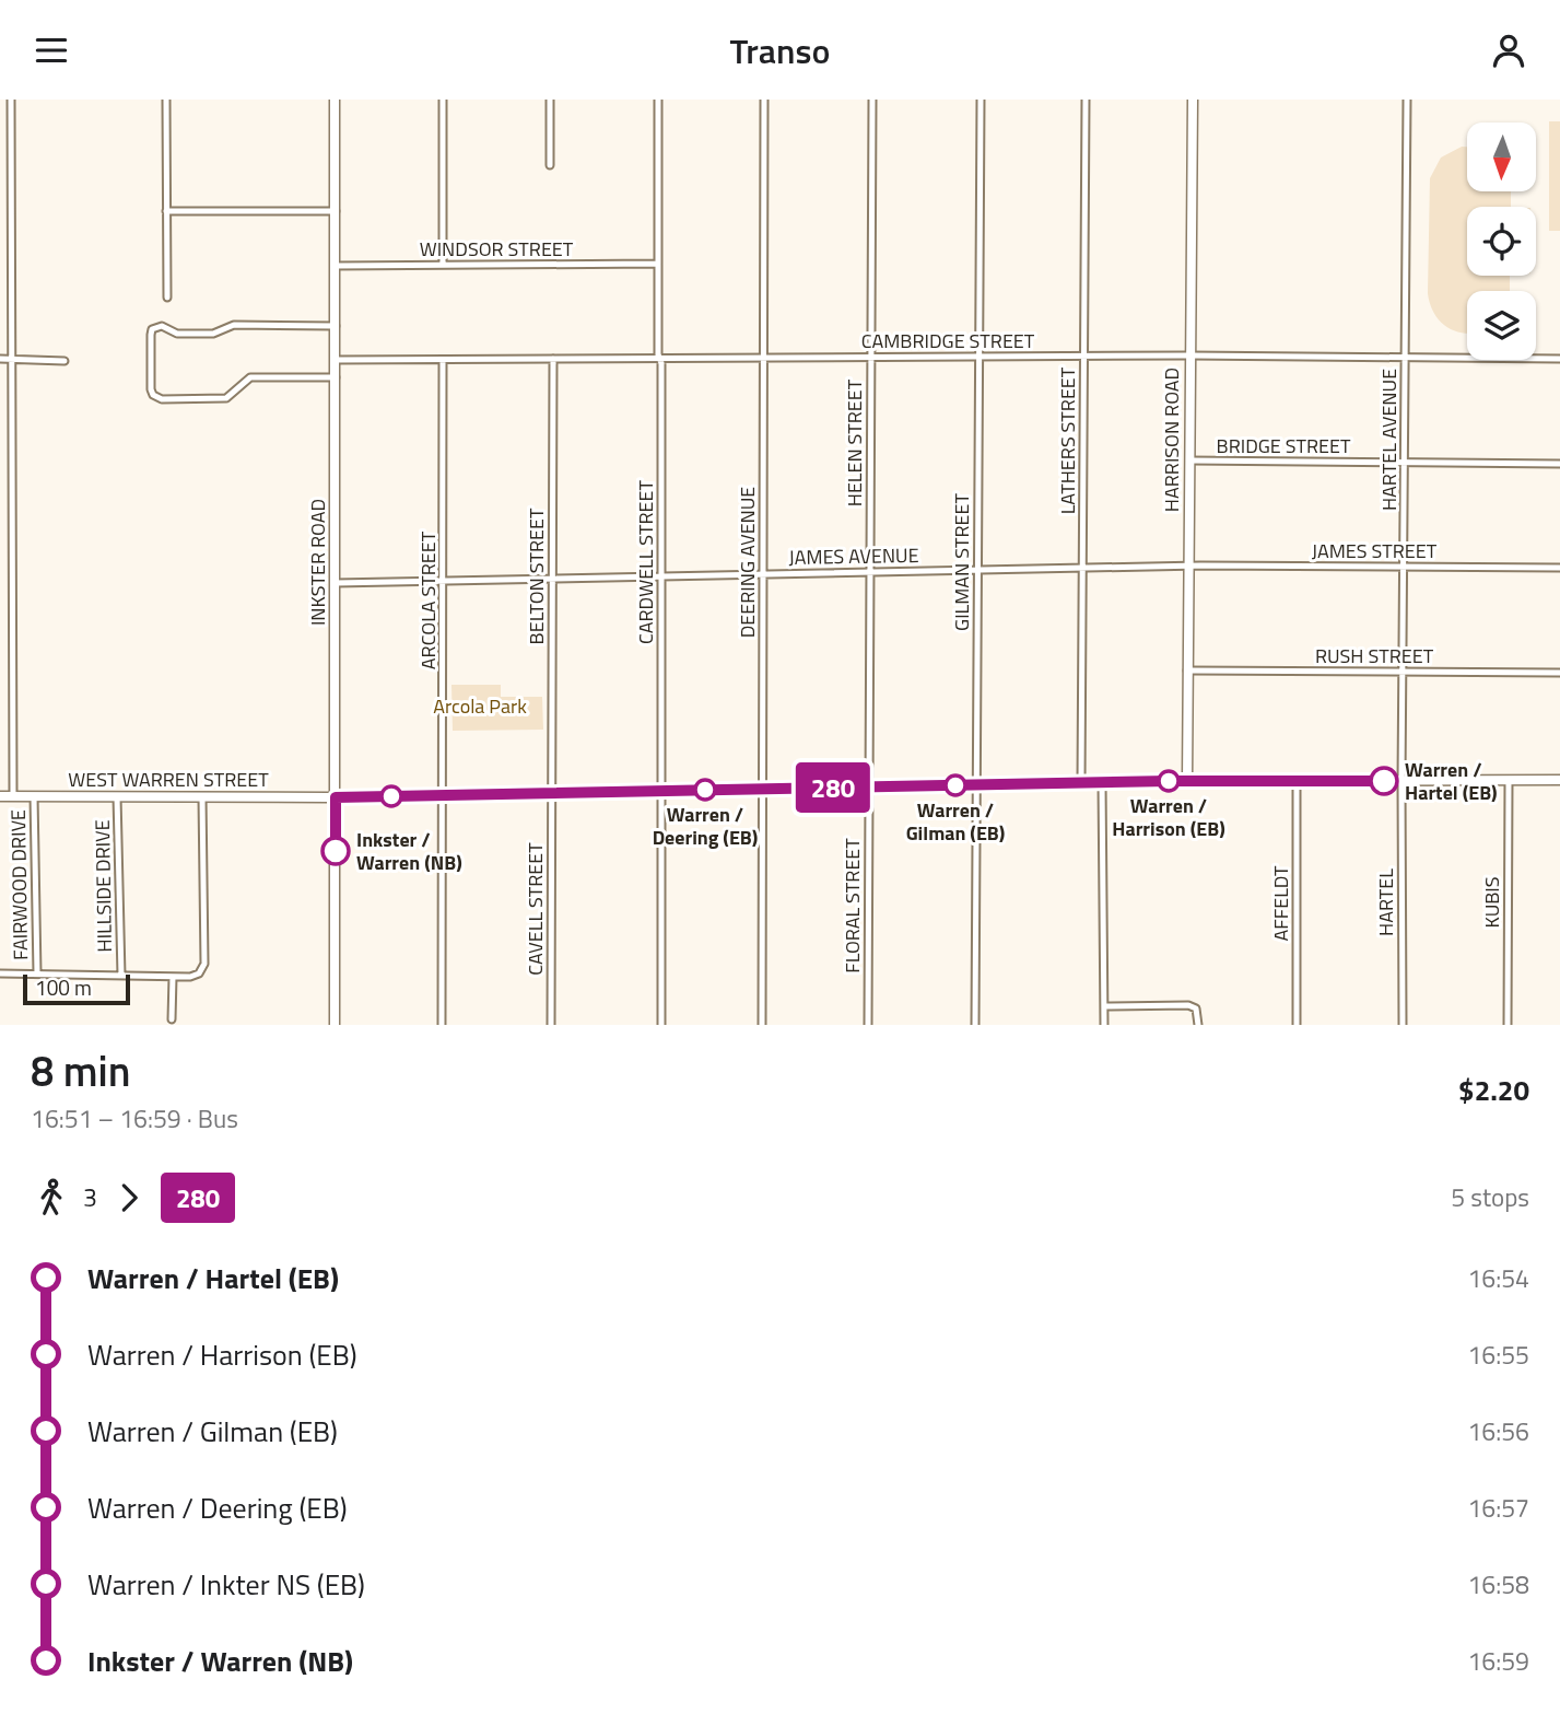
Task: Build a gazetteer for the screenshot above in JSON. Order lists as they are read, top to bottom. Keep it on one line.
{"streets":{"main road":["HARRISON ROAD","INKSTER ROAD","WEST WARREN STREET"],"street":["WINDSOR STREET","CAMBRIDGE STREET","HARTEL AVENUE","LATHERS STREET","HELEN STREET","BRIDGE STREET","JAMES STREET","JAMES AVENUE","CARDWELL STREET","DEERING AVENUE","GILMAN STREET","BELTON STREET","ARCOLA STREET","RUSH STREET","FAIRWOOD DRIVE","HILLSIDE DRIVE","HARTEL","KUBIS","AFFELDT","FLORAL STREET","CAVELL STREET"]},"crossings":[["WINDSOR STREET","INKSTER ROAD"],["WINDSOR STREET","CARDWELL STREET"],["CAMBRIDGE STREET","HARRISON ROAD"],["CAMBRIDGE STREET","HARTEL AVENUE"],["CAMBRIDGE STREET","LATHERS STREET"],["CAMBRIDGE STREET","HELEN STREET"],["CAMBRIDGE STREET","INKSTER ROAD"],["CAMBRIDGE STREET","CARDWELL STREET"],["CAMBRIDGE STREET","DEERING AVENUE"],["CAMBRIDGE STREET","GILMAN STREET"],["CAMBRIDGE STREET","BELTON STREET"],["CAMBRIDGE STREET","ARCOLA STREET"],["HARRISON ROAD","BRIDGE STREET"],["HARRISON ROAD","JAMES STREET"],["HARRISON ROAD","JAMES AVENUE"],["HARRISON ROAD","RUSH STREET"],["HARRISON ROAD","WEST WARREN STREET"],["HARTEL AVENUE","BRIDGE STREET"],["HARTEL AVENUE","JAMES STREET"],["HARTEL AVENUE","RUSH STREET"],["HARTEL AVENUE","WEST WARREN STREET"],["HARTEL AVENUE","HARTEL"],["LATHERS STREET","JAMES AVENUE"],["LATHERS STREET","WEST WARREN STREET"],["HELEN STREET","JAMES AVENUE"],["HELEN STREET","WEST WARREN STREET"],["HELEN STREET","FLORAL STREET"],["JAMES STREET","JAMES AVENUE"],["JAMES AVENUE","INKSTER ROAD"],["JAMES AVENUE","CARDWELL STREET"],["JAMES AVENUE","DEERING AVENUE"],["JAMES AVENUE","GILMAN STREET"],["JAMES AVENUE","BELTON STREET"],["JAMES AVENUE","ARCOLA STREET"],["INKSTER ROAD","WEST WARREN STREET"],["CARDWELL STREET","WEST WARREN STREET"],["DEERING AVENUE","WEST WARREN STREET"],["GILMAN STREET","WEST WARREN STREET"],["BELTON STREET","WEST WARREN STREET"],["BELTON STREET","CAVELL STREET"],["ARCOLA STREET","WEST WARREN STREET"],["WEST WARREN STREET","FAIRWOOD DRIVE"],["WEST WARREN STREET","HILLSIDE DRIVE"],["WEST WARREN STREET","HARTEL"],["WEST WARREN STREET","KUBIS"],["WEST WARREN STREET","AFFELDT"],["WEST WARREN STREET","FLORAL STREET"],["WEST WARREN STREET","CAVELL STREET"]],"parks":["Arcola Park"],"places":["Warren / Harrison (EB)","Warren / Hartel (EB)","Warren / Gilman (EB)","Warren / Deering (EB)","Inkster / Warren (NB)"],"lines":["bus line 280"],"scale_bar":"100 m","north":"bottom","page":{"header":"Transo","on_map":"280","scale":"100 m","heading":["8 min","16:51 – 16:59 · Bus","$2.20"],"legs":["3","280","5 stops"],"list":[{"name":"Warren / Hartel (EB)","value":"16:54"},{"name":"Warren / Harrison (EB)","value":"16:55"},{"name":"Warren / Gilman (EB)","value":"16:56"},{"name":"Warren / Deering (EB)","value":"16:57"},{"name":"Warren / Inkter NS (EB)","value":"16:58"},{"name":"Inkster / Warren (NB)","value":"16:59"}]}}
